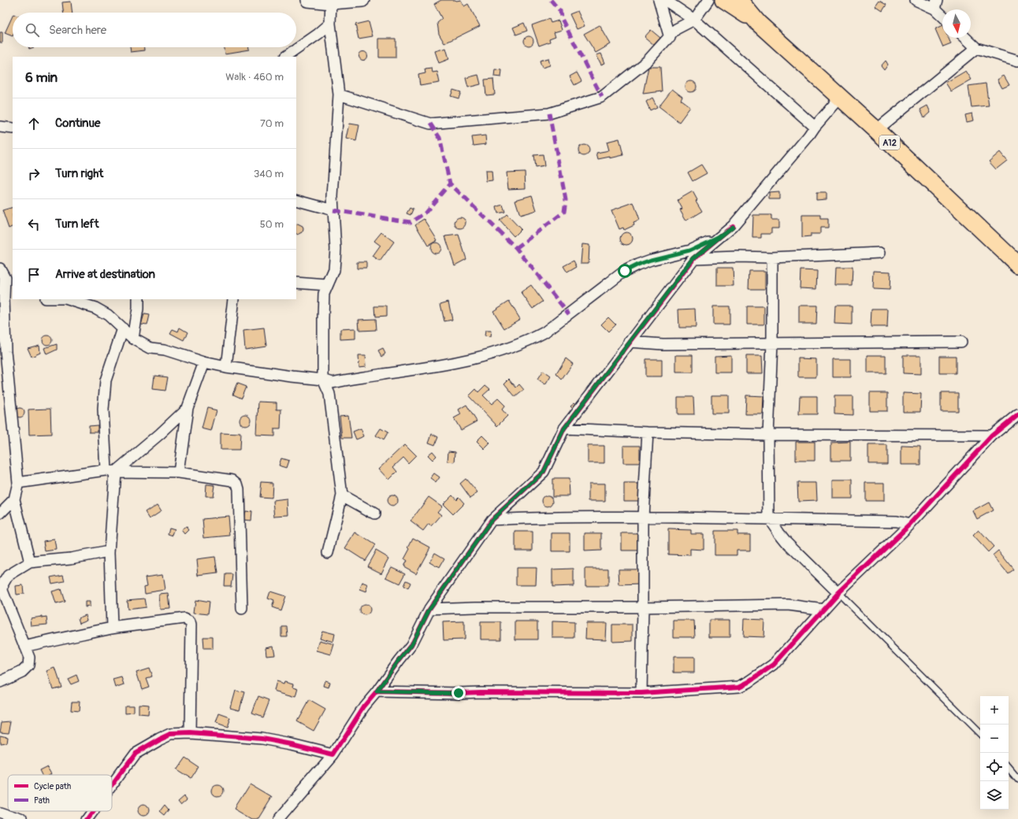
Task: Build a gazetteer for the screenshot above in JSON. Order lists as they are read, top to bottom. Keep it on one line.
{"streets":{"main road":["A12"]},"legend":["Cycle path","Path"],"north":"bottom","page":{"search":"Search here","heading":["6 min","Walk · 460 m"],"list":[["Continue","70 m"],["Turn right","340 m"],["Turn left","50 m"],"Arrive at destination"],"map_buttons":["+","−"]}}
